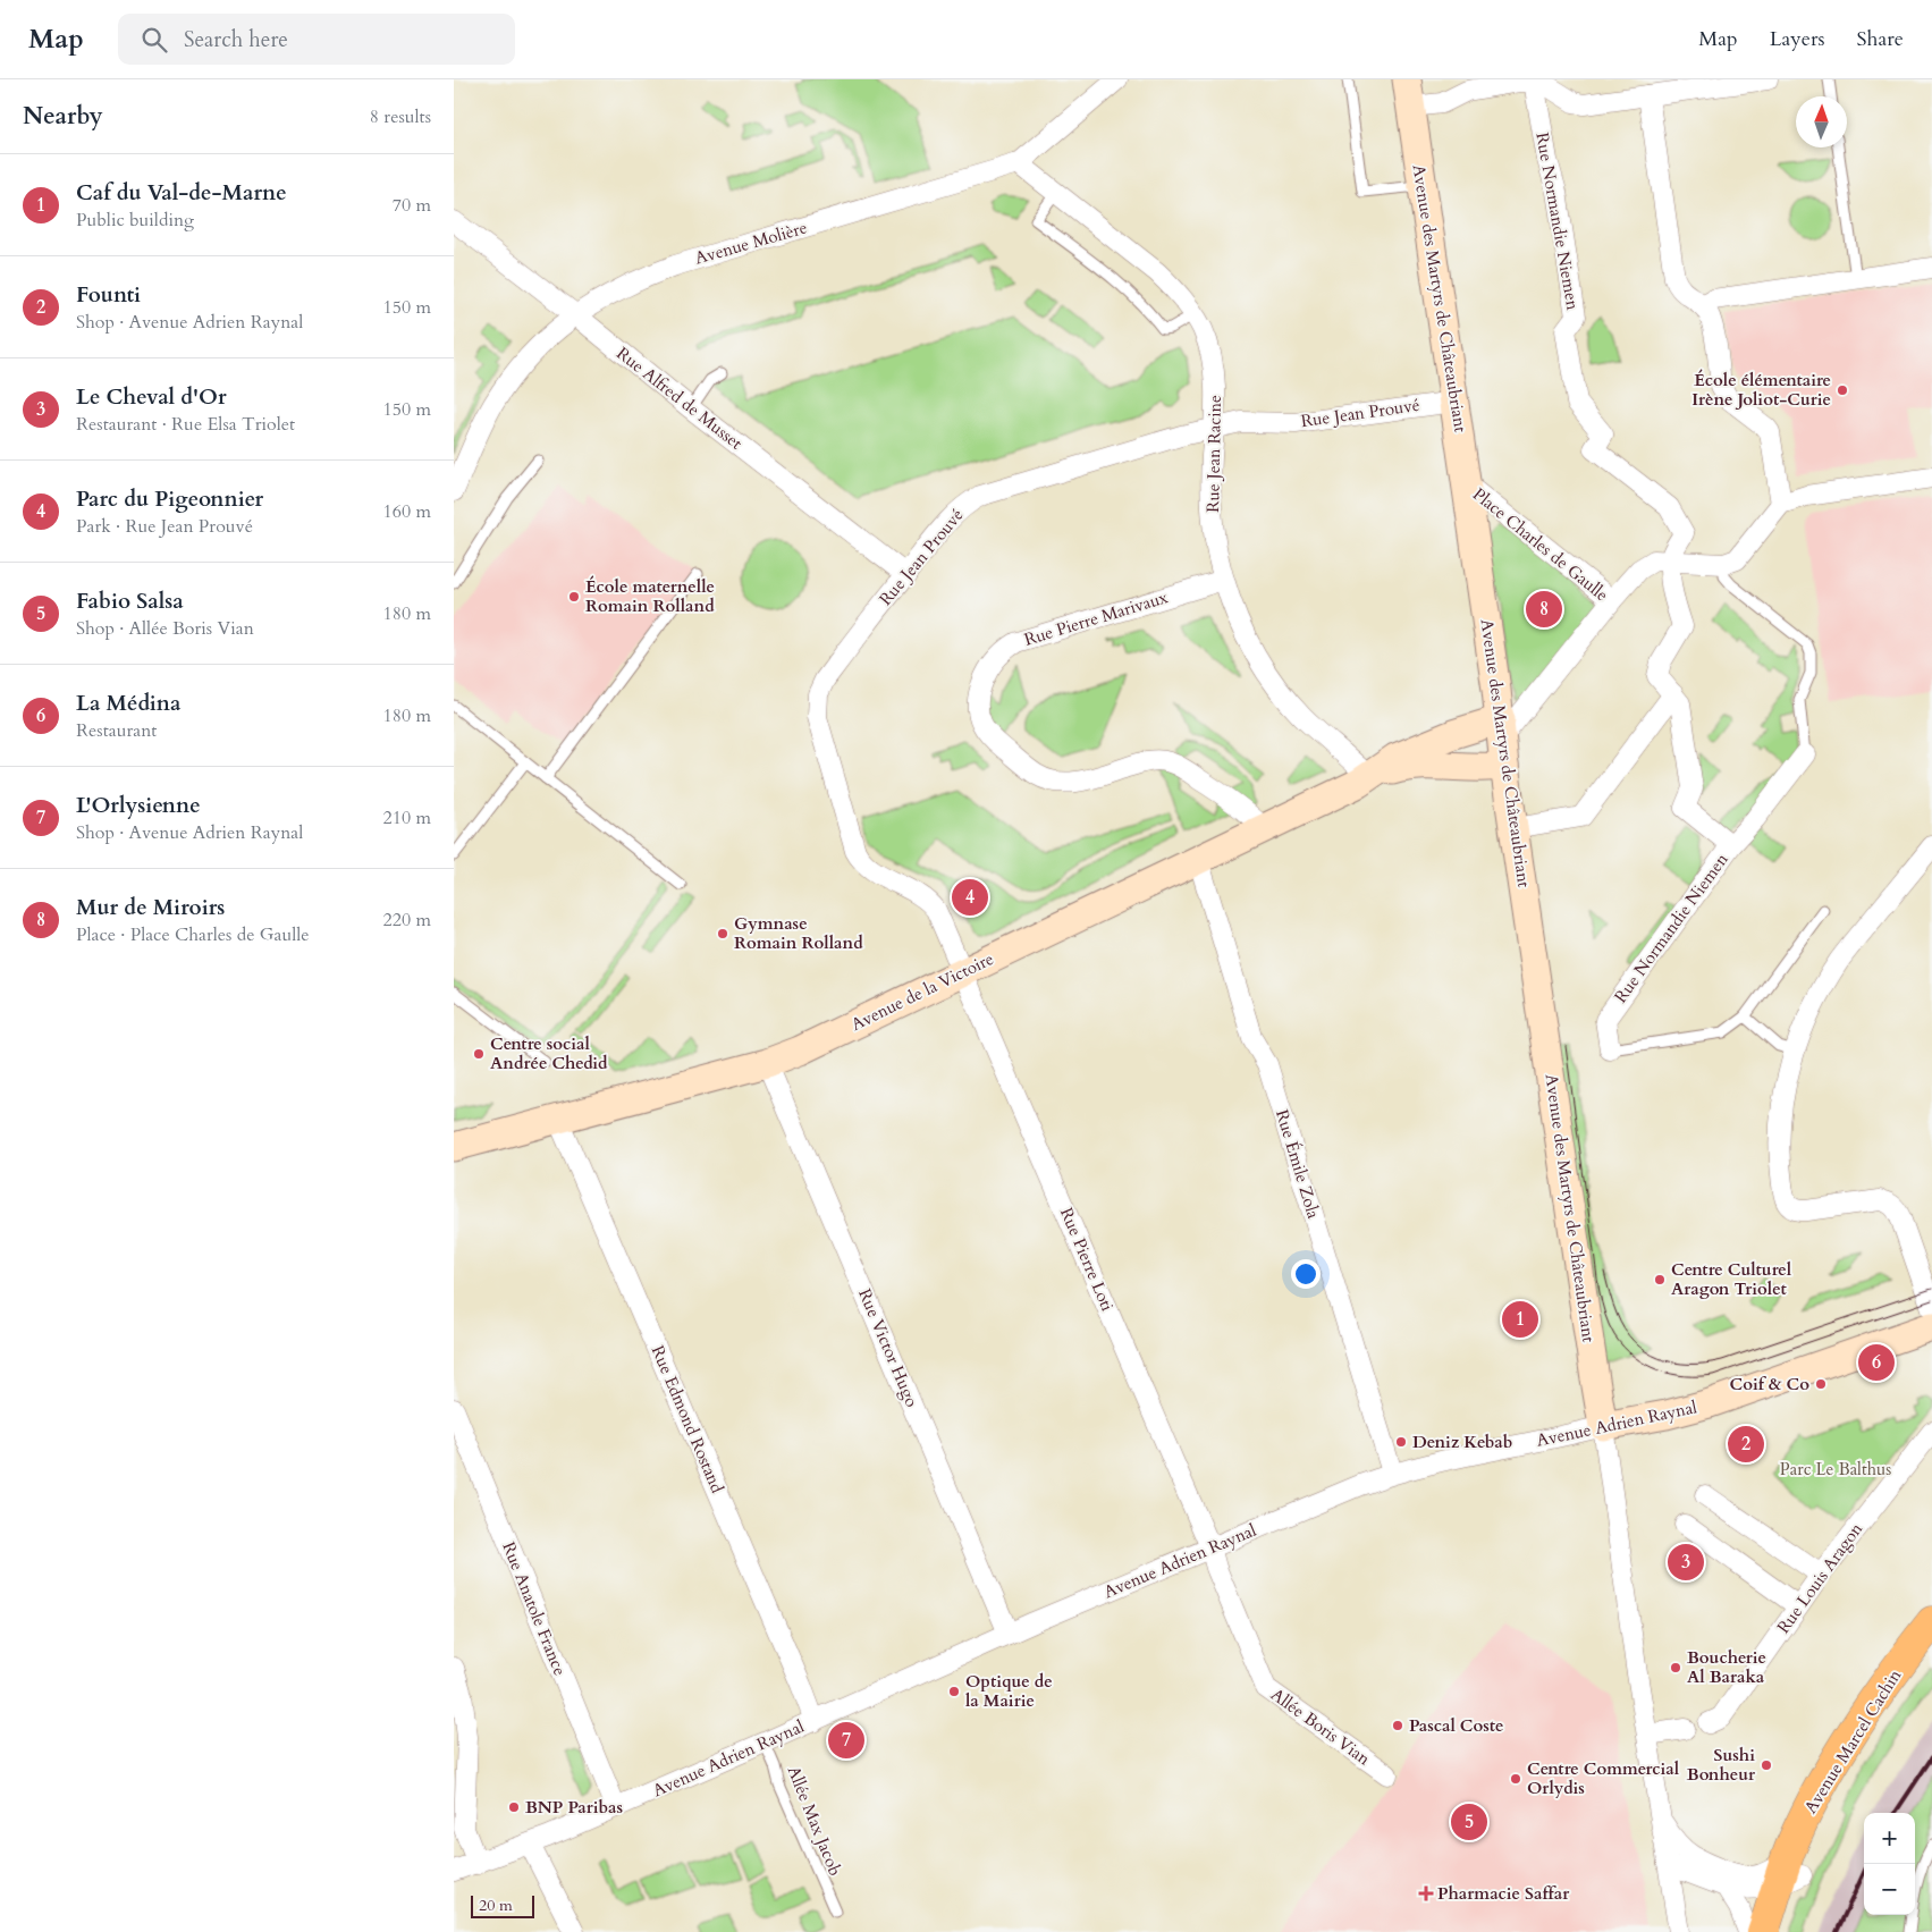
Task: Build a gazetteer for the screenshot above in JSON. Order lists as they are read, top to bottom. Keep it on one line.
{"streets":{"main road":["Avenue Marcel Cachin"],"street":["Rue Normandie Niemen","Avenue Molière","Avenue des Martyrs de Châteaubriant","Rue Alfred de Musset","Rue Jean Prouvé","Rue Jean Racine","Place Charles de Gaulle","Rue Pierre Marivaux","Avenue de la Victoire","Rue Émile Zola","Rue Pierre Loti","Rue Victor Hugo","Rue Edmond Rostand","Avenue Adrien Raynal","Rue Louis Aragon","Rue Anatole France","Allée Boris Vian"],"lane":["Allée Max Jacob"]},"crossings":[["Avenue Molière","Rue Alfred de Musset"],["Avenue Molière","Rue Jean Racine"],["Avenue des Martyrs de Châteaubriant","Rue Jean Prouvé"],["Avenue des Martyrs de Châteaubriant","Place Charles de Gaulle"],["Avenue des Martyrs de Châteaubriant","Avenue de la Victoire"],["Avenue des Martyrs de Châteaubriant","Avenue Adrien Raynal"],["Rue Alfred de Musset","Rue Jean Prouvé"],["Rue Jean Prouvé","Rue Jean Racine"],["Rue Jean Prouvé","Avenue de la Victoire"],["Rue Jean Prouvé","Rue Pierre Loti"],["Rue Jean Racine","Rue Pierre Marivaux"],["Rue Jean Racine","Avenue de la Victoire"],["Place Charles de Gaulle","Avenue de la Victoire"],["Rue Pierre Marivaux","Avenue de la Victoire"],["Avenue de la Victoire","Rue Émile Zola"],["Avenue de la Victoire","Rue Pierre Loti"],["Avenue de la Victoire","Rue Victor Hugo"],["Avenue de la Victoire","Rue Edmond Rostand"],["Rue Émile Zola","Avenue Adrien Raynal"],["Rue Pierre Loti","Avenue Adrien Raynal"],["Rue Pierre Loti","Allée Boris Vian"],["Rue Victor Hugo","Avenue Adrien Raynal"],["Rue Edmond Rostand","Avenue Adrien Raynal"],["Avenue Adrien Raynal","Rue Anatole France"],["Avenue Adrien Raynal","Allée Boris Vian"],["Avenue Adrien Raynal","Allée Max Jacob"]],"parks":["Parc Le Balthus"],"places":{"other":["École élémentaire Irène Joliot-Curie","École maternelle Romain Rolland","Gymnase Romain Rolland","Centre social Andrée Chedid","Centre Culturel Aragon Triolet","Coif & Co","Deniz Kebab","Boucherie Al Baraka","Optique de la Mairie","Pascal Coste","Sushi Bonheur","Centre Commercial Orlydis","BNP Paribas"],"health":["Pharmacie Saffar"]},"scale_bar":"20 m","north":"top","page":{"header":"Map","search":"Search here","nav":["Map","Layers","Share"],"heading":["Nearby","8 results"],"list":[{"mark":"1","name":"Caf du Val-de-Marne","note":"Public building","value":"70 m"},{"mark":"2","name":"Founti","note":"Shop · Avenue Adrien Raynal","value":"150 m"},{"mark":"3","name":"Le Cheval d'Or","note":"Restaurant · Rue Elsa Triolet","value":"150 m"},{"mark":"4","name":"Parc du Pigeonnier","note":"Park · Rue Jean Prouvé","value":"160 m"},{"mark":"5","name":"Fabio Salsa","note":"Shop · Allée Boris Vian","value":"180 m"},{"mark":"6","name":"La Médina","note":"Restaurant","value":"180 m"},{"mark":"7","name":"L'Orlysienne","note":"Shop · Avenue Adrien Raynal","value":"210 m"},{"mark":"8","name":"Mur de Miroirs","note":"Place · Place Charles de Gaulle","value":"220 m"}],"pins":["8","4","1","6","2","3","7","5"],"map_buttons":["+","−"],"scale":"20 m"}}
